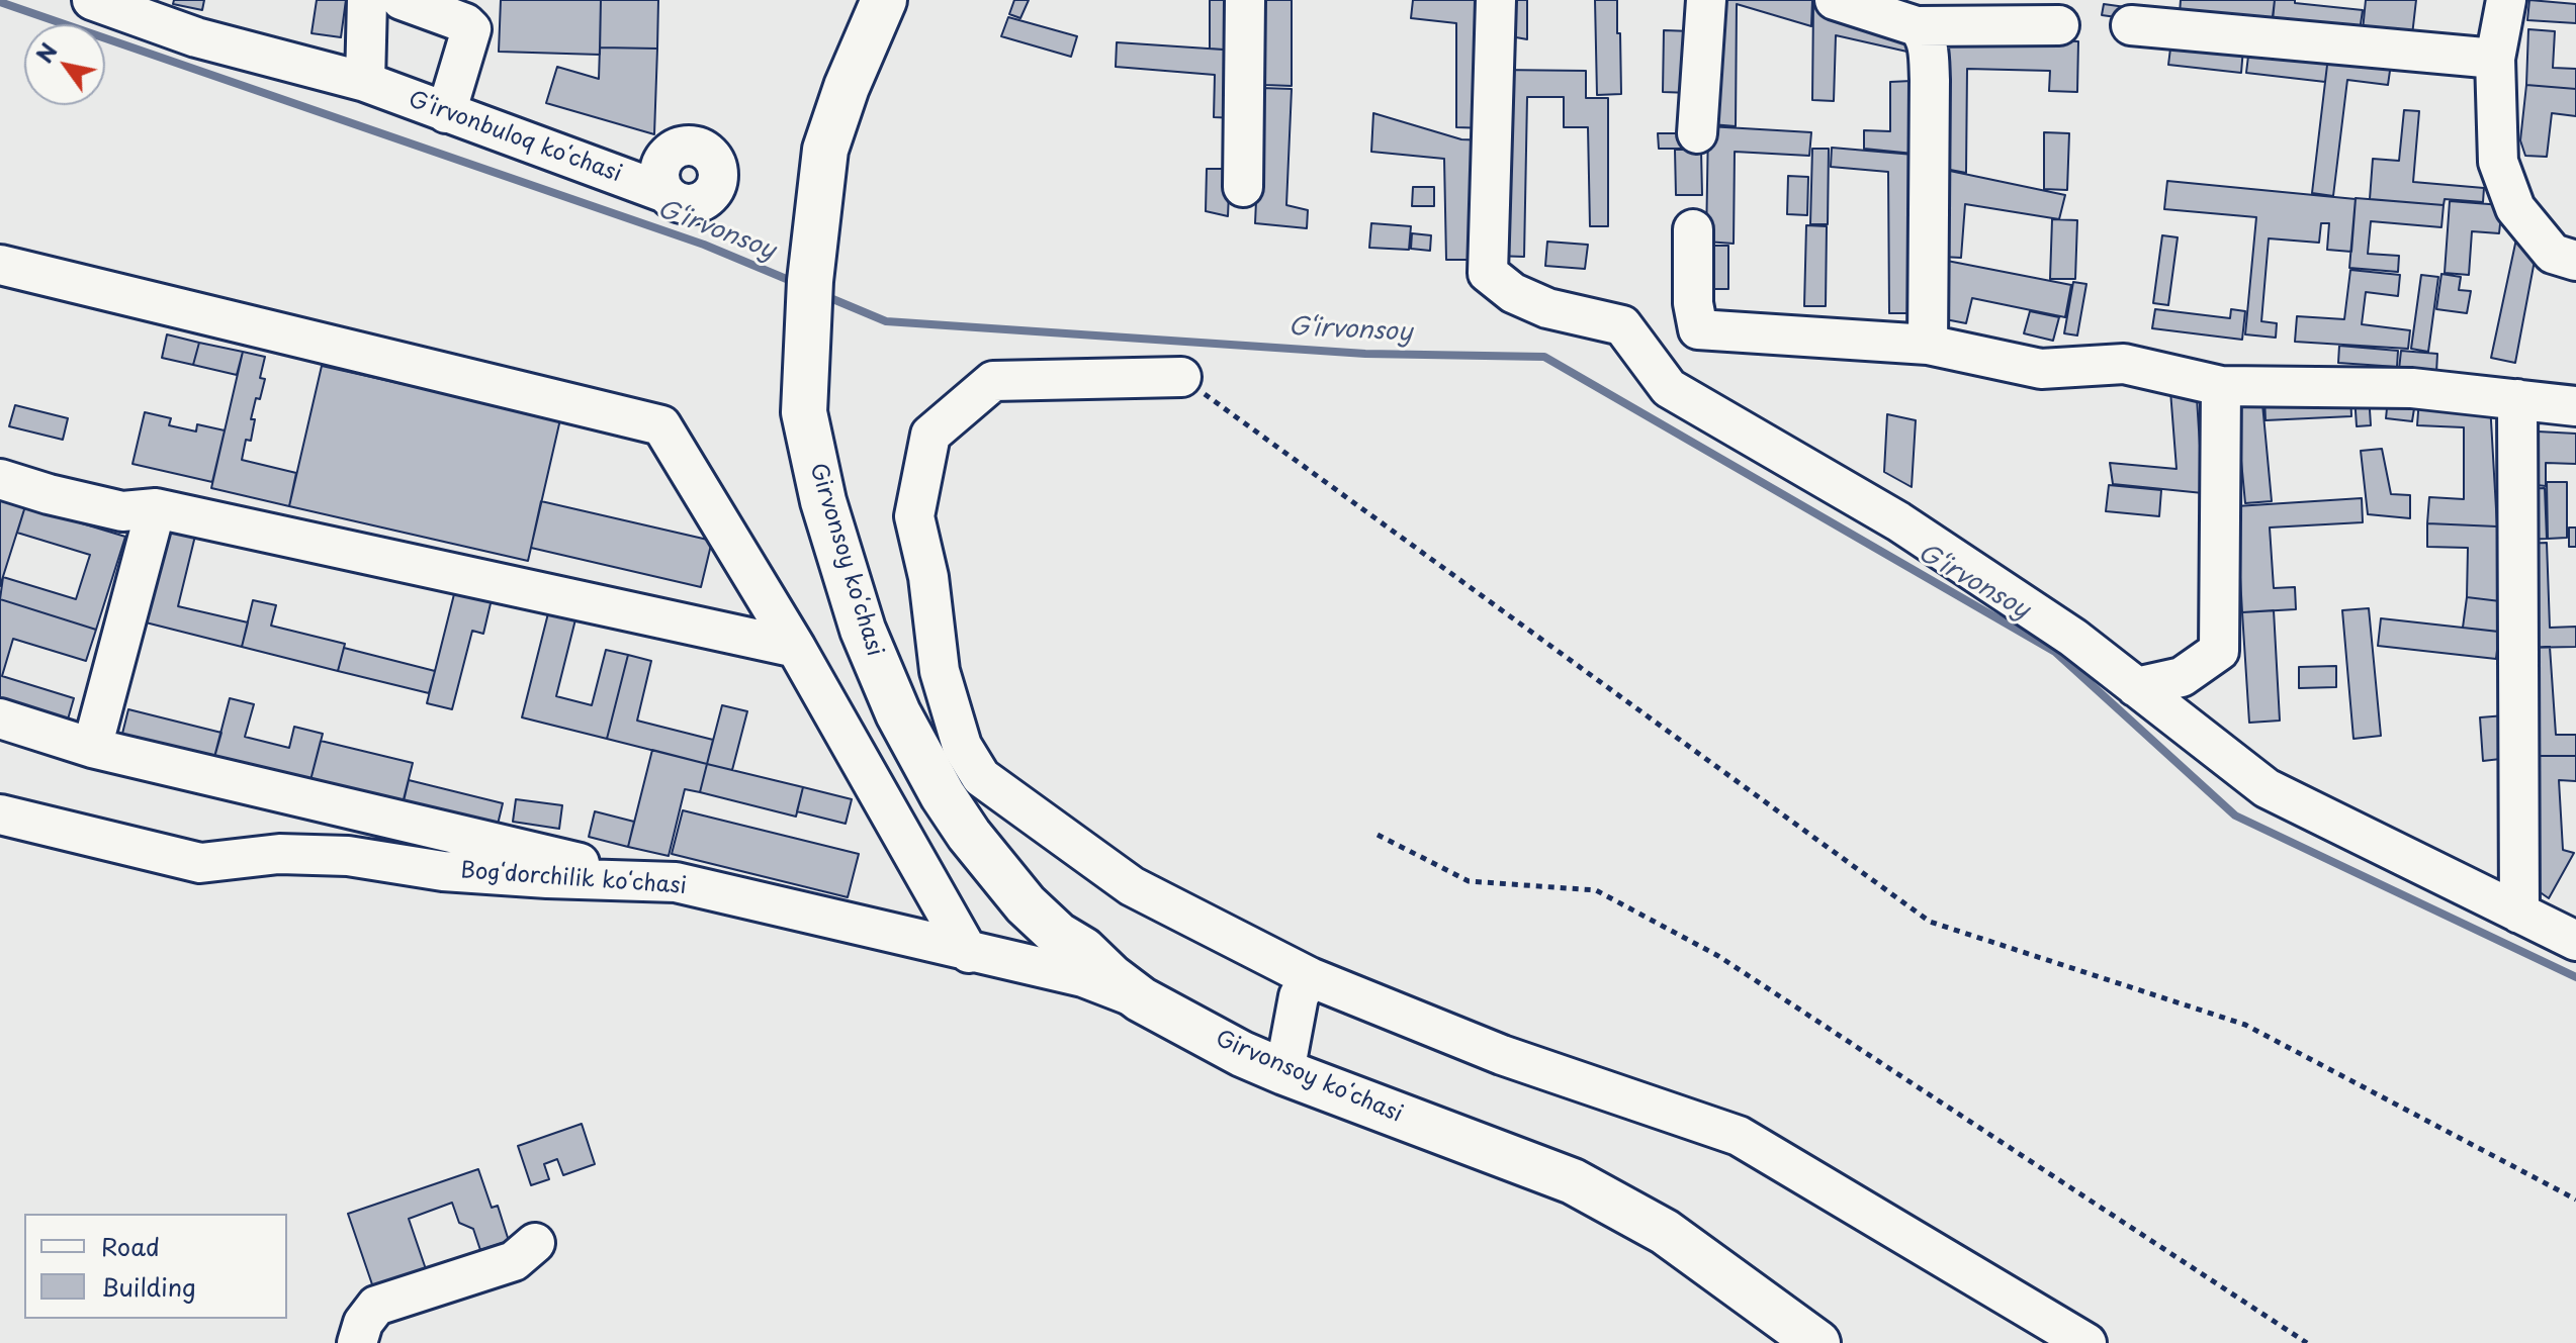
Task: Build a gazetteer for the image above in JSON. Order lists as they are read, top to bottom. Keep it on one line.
{"streets":{"main road":["Girvonsoy koʻchasi"],"street":["Gʻirvonbuloq koʻchasi","Bogʻdorchilik koʻchasi"]},"crossings":[["Girvonsoy koʻchasi","Bogʻdorchilik koʻchasi"]],"water":["G‘irvonsoy"],"legend":["Road","Building"],"north":"top left"}
